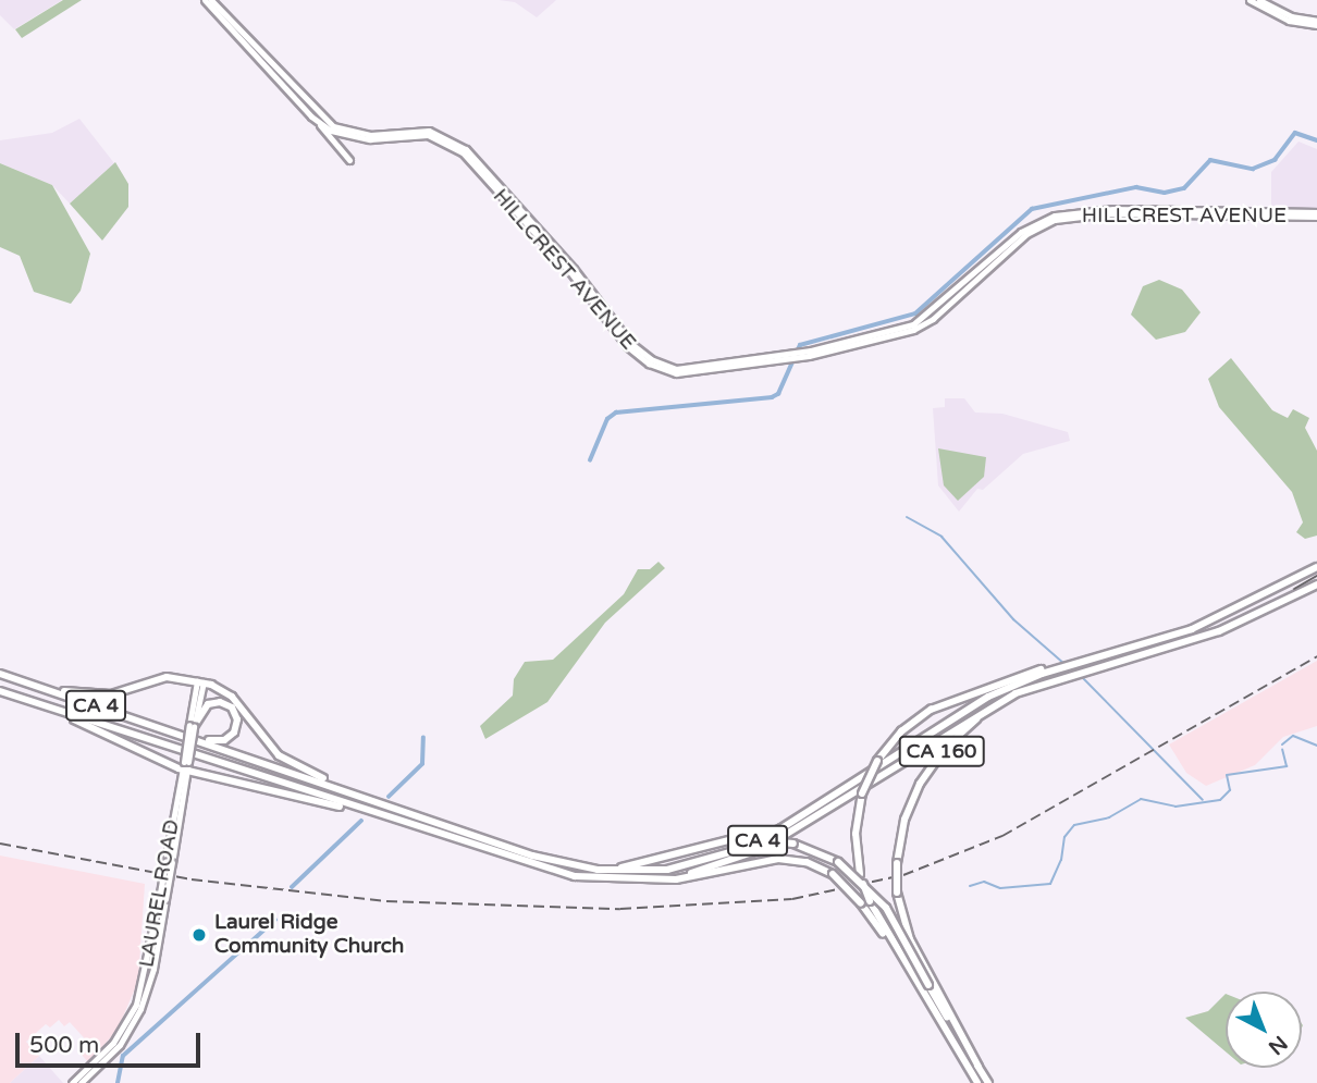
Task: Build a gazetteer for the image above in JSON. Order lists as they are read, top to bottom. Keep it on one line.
{"streets":{"highway":["CA 4","CA 160"],"main road":["HILLCREST AVENUE","LAUREL ROAD"]},"crossings":[["CA 4","CA 160"]],"places":["Laurel Ridge Community Church"],"scale_bar":"500 m","north":"bottom right"}
